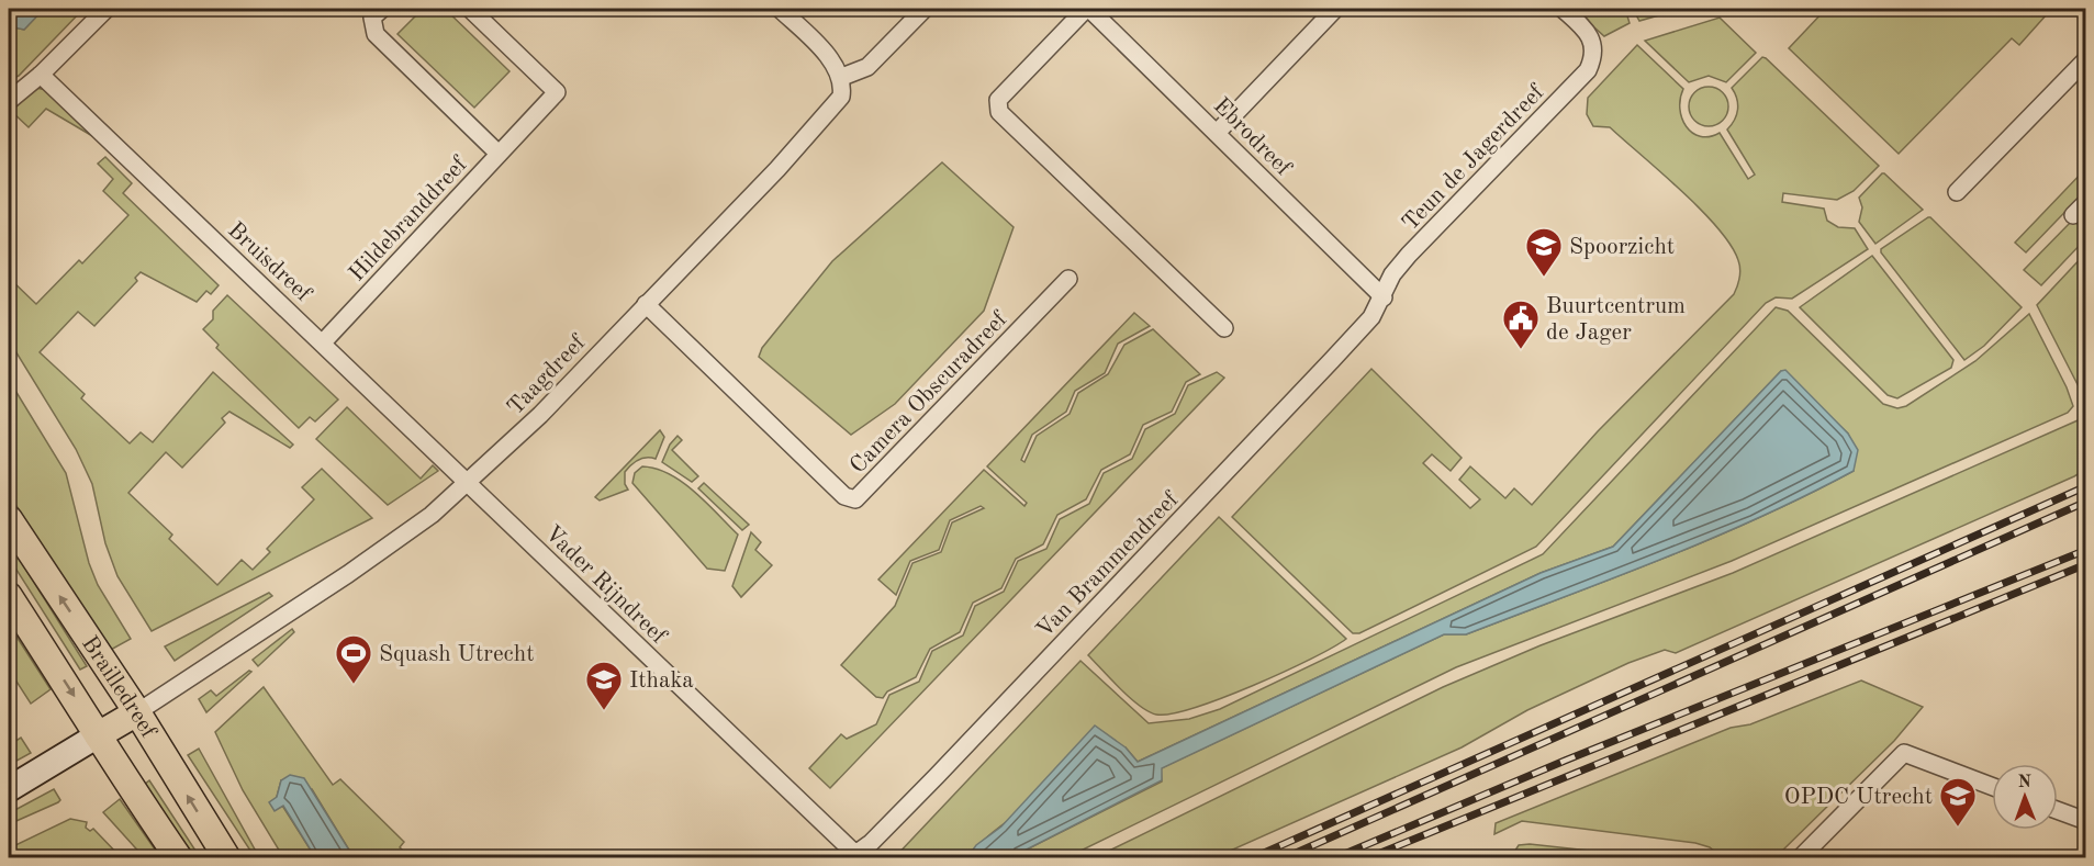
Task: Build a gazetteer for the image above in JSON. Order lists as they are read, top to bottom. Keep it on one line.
{"streets":{"main road":["Brailledreef"],"street":["Ebrodreef","Teun de Jagerdreef","Hildebranddreef","Bruisdreef","Taagdreef","Camera Obscuradreef","Van Brammendreef","Vader Rijndreef"]},"crossings":[["Ebrodreef","Teun de Jagerdreef"],["Ebrodreef","Van Brammendreef"],["Teun de Jagerdreef","Van Brammendreef"],["Hildebranddreef","Bruisdreef"],["Bruisdreef","Taagdreef"],["Bruisdreef","Vader Rijndreef"],["Taagdreef","Camera Obscuradreef"],["Taagdreef","Vader Rijndreef"],["Taagdreef","Brailledreef"],["Van Brammendreef","Vader Rijndreef"]],"places":{"school or university":["Spoorzicht","Ithaka","OPDC Utrecht"],"public building":["Buurtcentrum de Jager"],"sports":["Squash Utrecht"]},"north":"top"}
